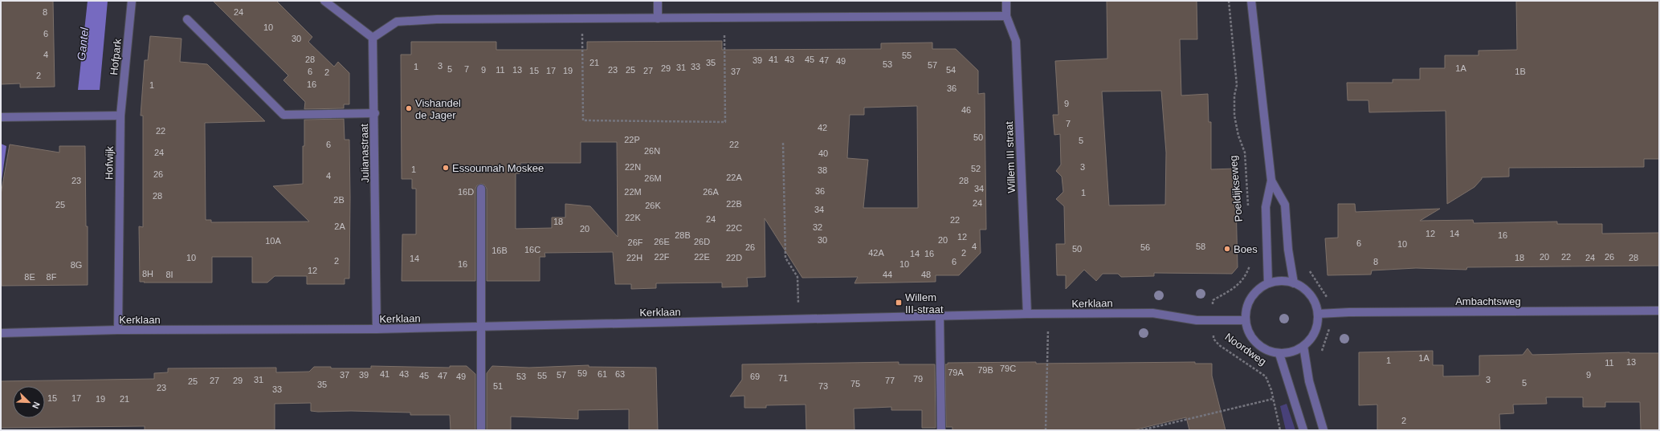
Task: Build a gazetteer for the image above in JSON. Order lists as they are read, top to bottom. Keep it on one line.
{"streets":{"street":["Hofpark","Julianastraat","Willem III straat","Hofwijk","Ambachtsweg","Kerklaan","Noordweg"],"path":["Poeldijkseweg"]},"crossings":[["Hofpark","Hofwijk"],["Julianastraat","Kerklaan"],["Willem III straat","Kerklaan"],["Hofwijk","Kerklaan"],["Ambachtsweg","Kerklaan"],["Ambachtsweg","Noordweg"],["Kerklaan","Noordweg"]],"water":["Gantel"],"places":{"other":["Vishandel de Jager","Essounnah Moskee","Boes"],"transit":["Willem III-straat"]},"house_numbers":["8","24","10","6","30","4","55","28","41","43","45","39","47","49","21","35","53","57","3","1","33","31","29","1A","5","7","9","11","13","23","25","54","15","17","19","27","6","37","1B","2","2","16","1","36","9","46","7","42","22","50","22P","5","6","22","26N","24","40","22N","3","52","1","38","26","4","22A","26M","23","28","34","36","16D","22M","26A","1","28","2B","24","22B","25","26K","34","22K","24","22","18","2A","32","22C","20","12","14","28B","16","12","30","20","10A","26E","26D","26F","6","10","4","58","26","56","50","16C","16B","42A","2","14","16","22F","22E","20","22","26","10","22H","22D","18","24","28","14","2","6","8","16","10","8G","12","8H","8I","44","48","8E","8F","1A","1","13","11","79C","79B","79A","59","41","43","61","63","37","39","57","9","45","47","55","49","53","69","71","79","31","3","27","29","77","25","5","75","35","51","73","23","33","15","17","19","21","2"],"north":"bottom right"}
